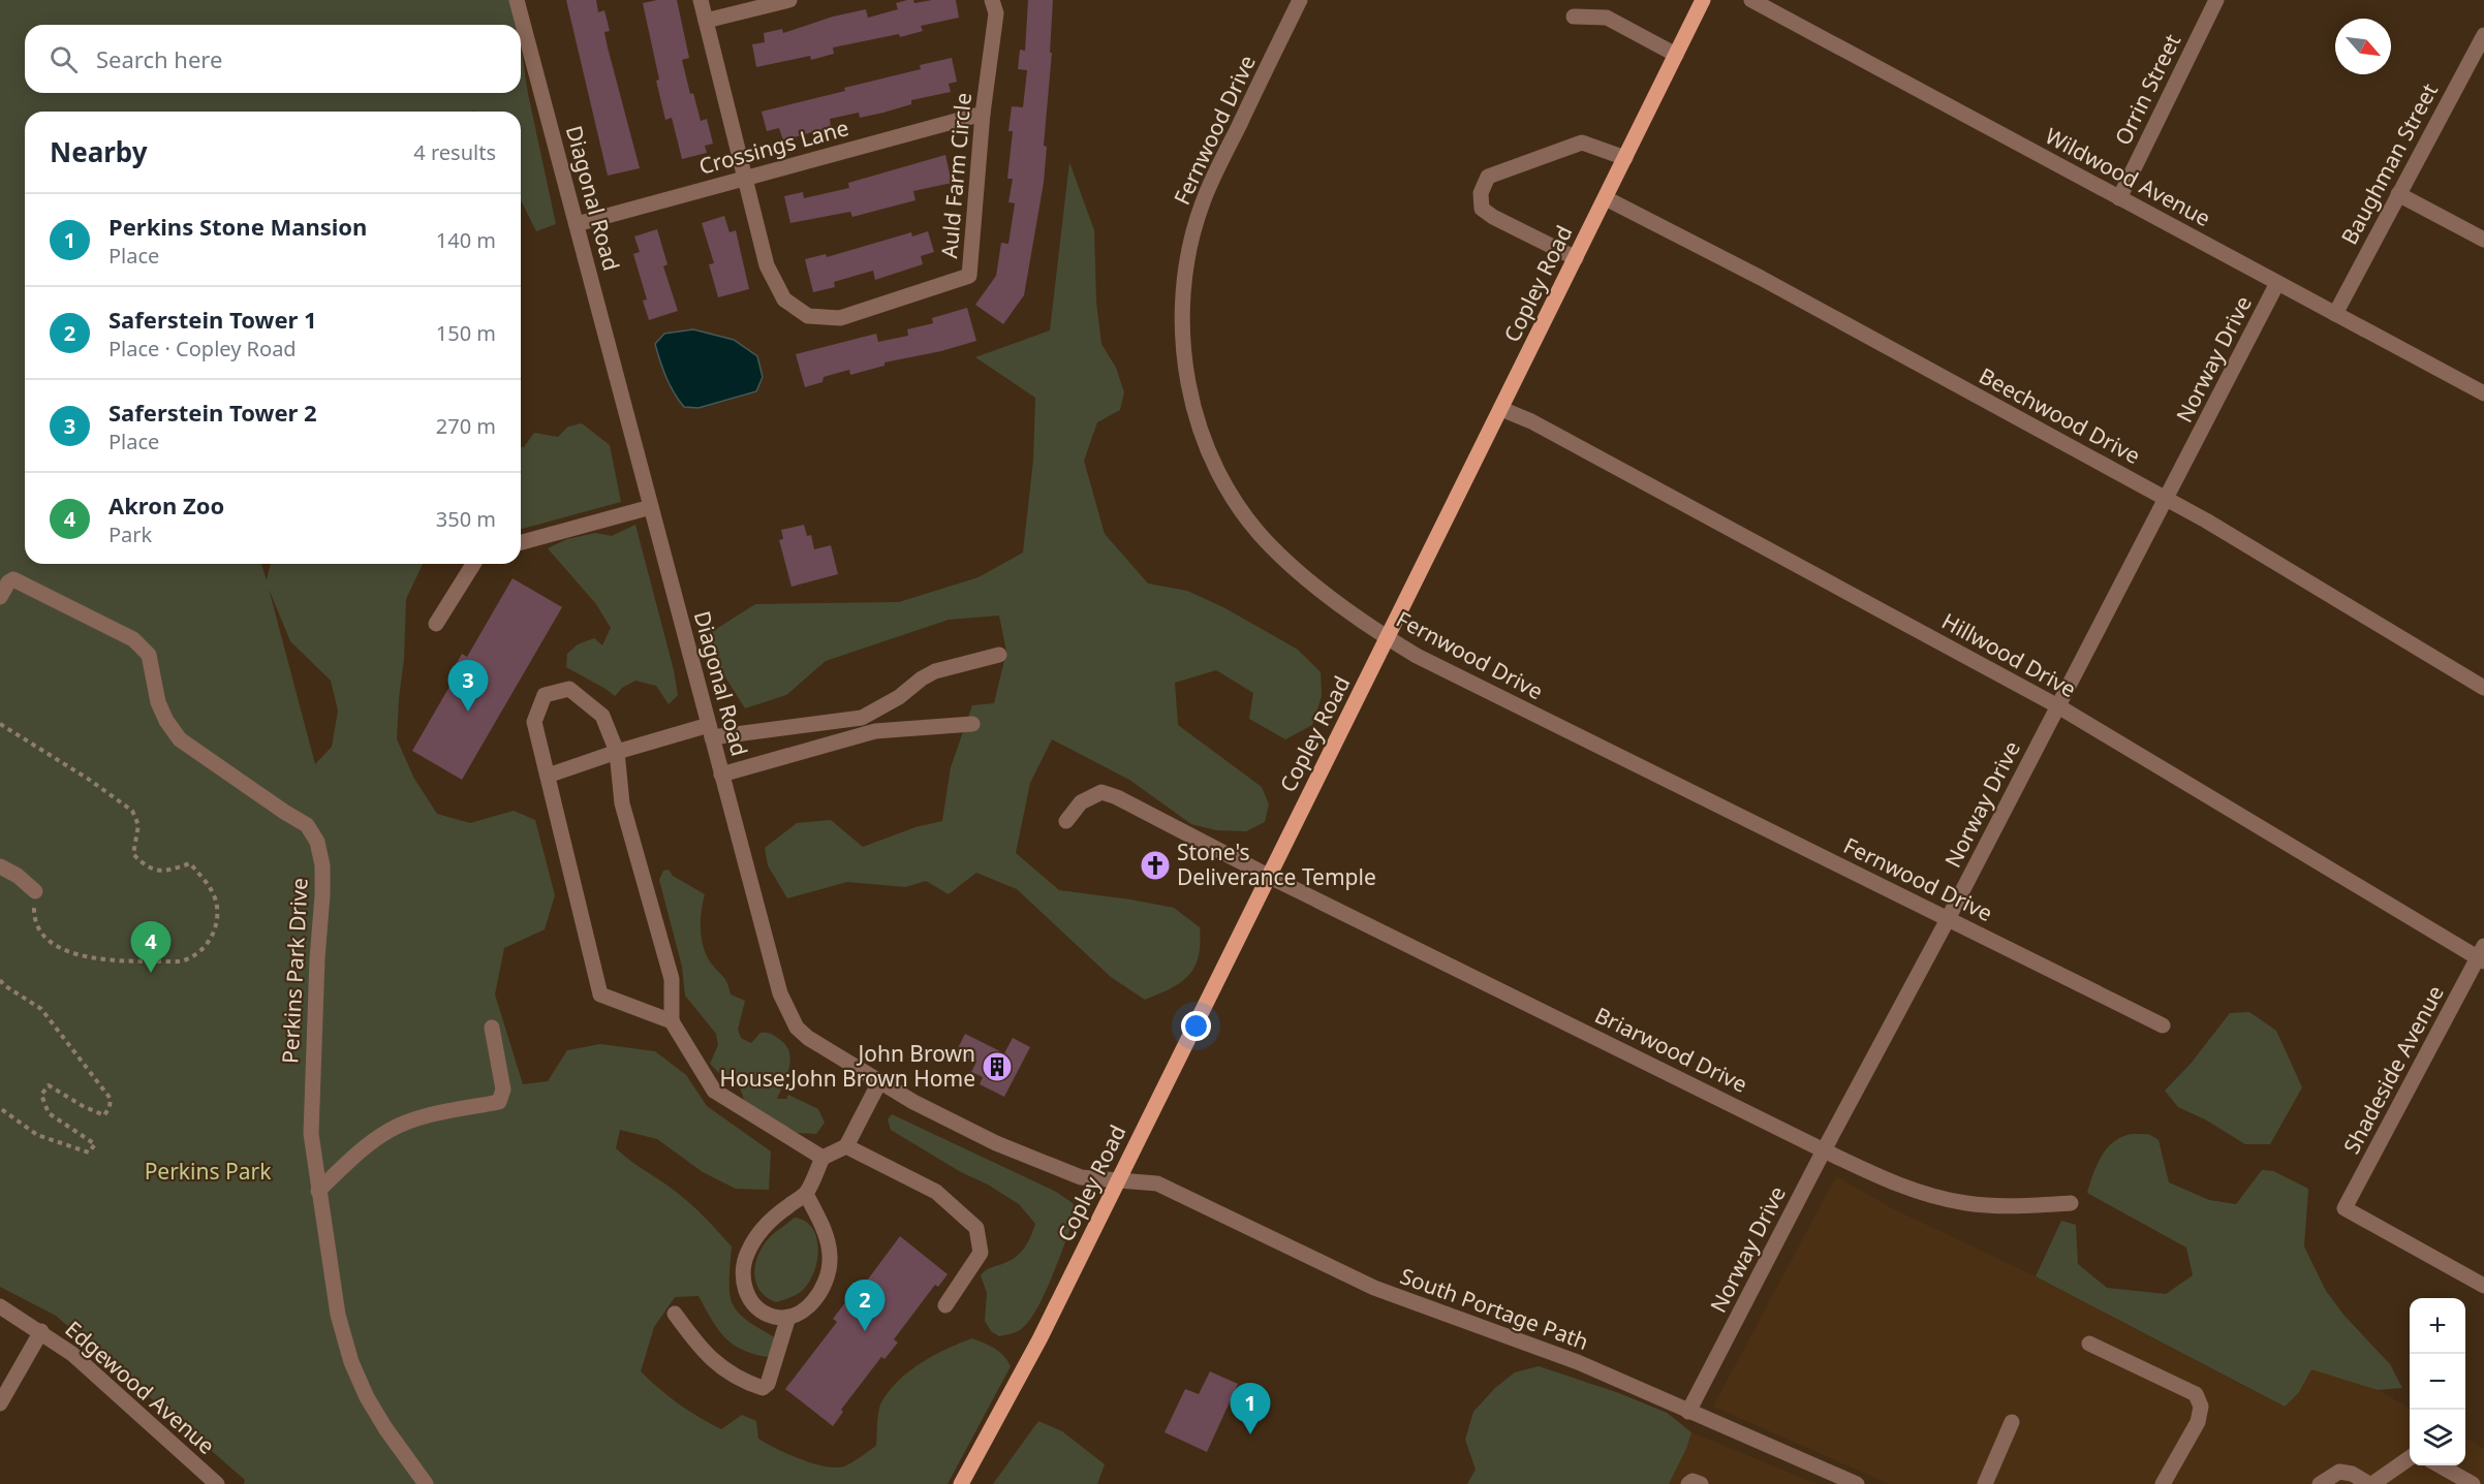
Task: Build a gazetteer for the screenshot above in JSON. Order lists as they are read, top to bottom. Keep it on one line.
{"streets":{"main road":["Copley Road"],"street":["Orrin Street","Fernwood Drive","Crossings Lane","Baughman Street","Auld Farm Circle","Wildwood Avenue","Diagonal Road","Norway Drive","Beechwood Drive","Hillwood Drive","Perkins Park Drive","Briarwood Drive","Shadeside Avenue","South Portage Path","Edgewood Avenue"]},"crossings":[["Orrin Street","Wildwood Avenue"],["Fernwood Drive","Copley Road"],["Fernwood Drive","Norway Drive"],["Crossings Lane","Auld Farm Circle"],["Crossings Lane","Diagonal Road"],["Baughman Street","Wildwood Avenue"],["Wildwood Avenue","Norway Drive"],["Diagonal Road","Copley Road"],["Diagonal Road","South Portage Path"],["Copley Road","Beechwood Drive"],["Copley Road","Hillwood Drive"],["Copley Road","Briarwood Drive"],["Copley Road","South Portage Path"],["Norway Drive","Beechwood Drive"],["Norway Drive","Hillwood Drive"],["Norway Drive","Briarwood Drive"],["Norway Drive","South Portage Path"],["Hillwood Drive","Shadeside Avenue"]],"parks":["Perkins Park"],"places":{"church":["Stone's Deliverance Temple"],"building":["John Brown House;John Brown Home"]},"north":"bottom right","page":{"search":"Search here","heading":["Nearby","4 results"],"list":[{"mark":"1","name":"Perkins Stone Mansion","note":"Place","value":"140 m"},{"mark":"2","name":"Saferstein Tower 1","note":"Place · Copley Road","value":"150 m"},{"mark":"3","name":"Saferstein Tower 2","note":"Place","value":"270 m"},{"mark":"4","name":"Akron Zoo","note":"Park","value":"350 m"}],"pins":["3","4","2","1"],"map_buttons":["+","−"]}}
